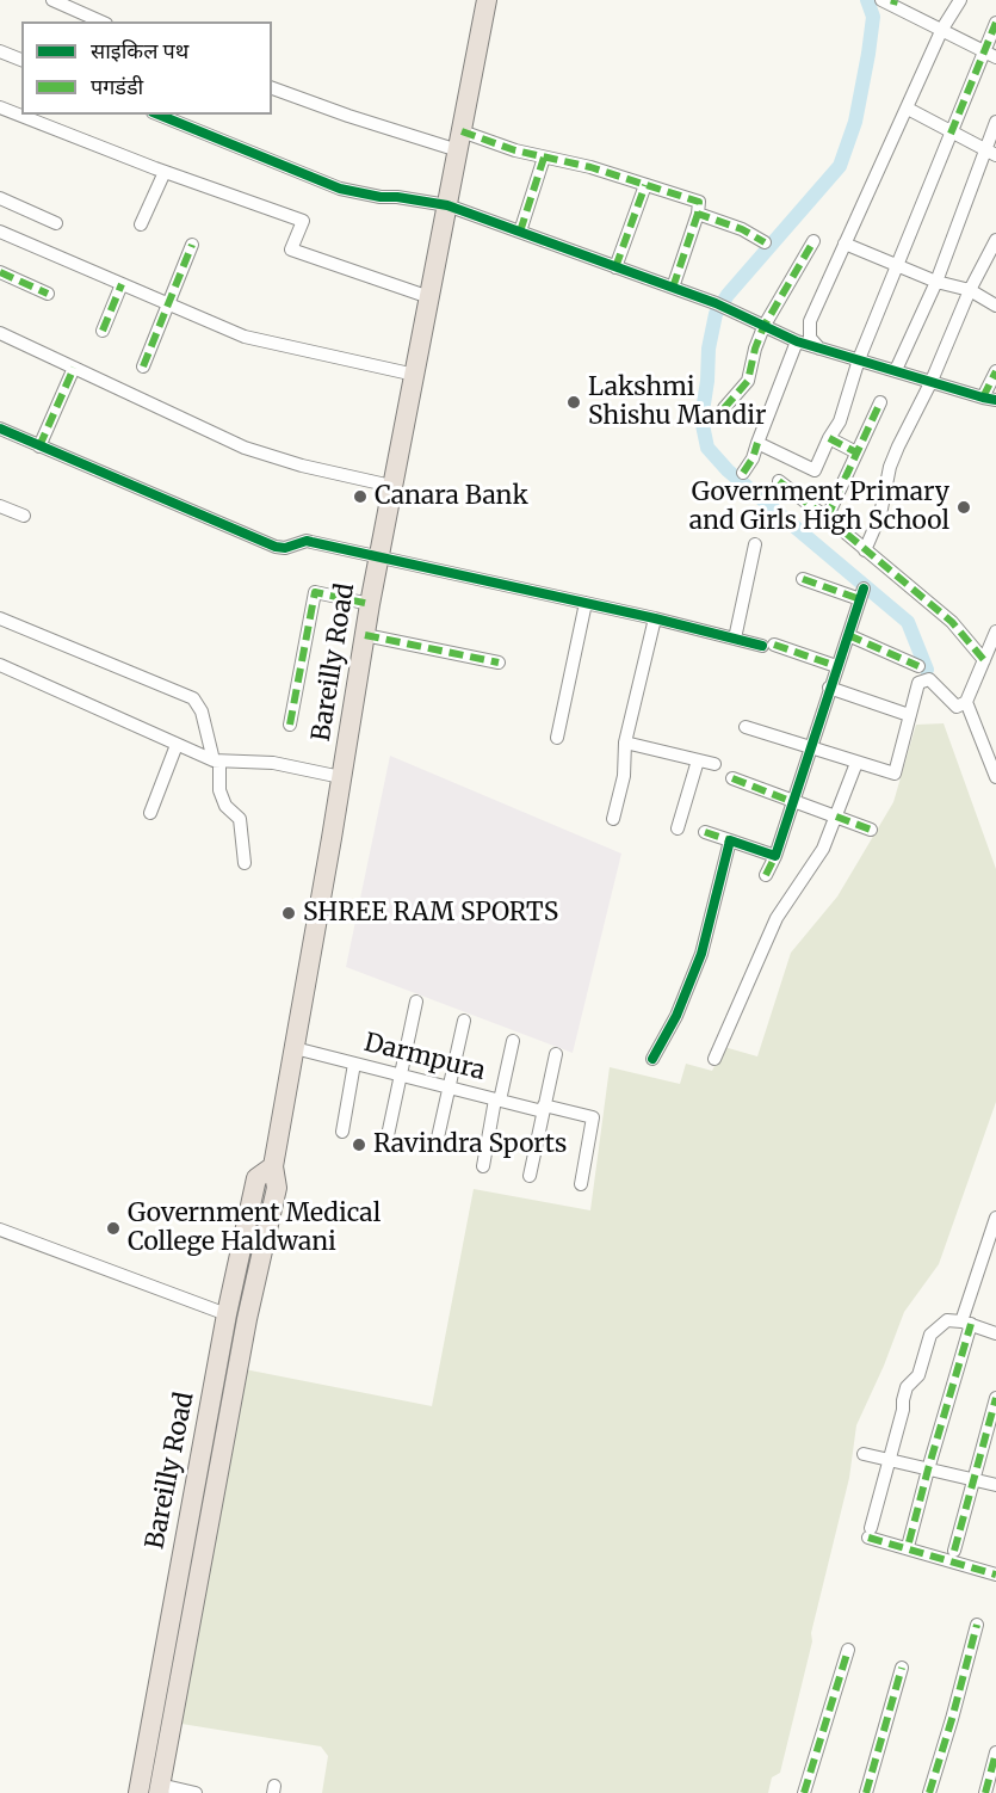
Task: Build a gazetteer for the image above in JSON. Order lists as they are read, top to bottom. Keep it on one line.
{"streets":{"highway":["Bareilly Road"],"street":["Darmpura"]},"crossings":[["Bareilly Road","Darmpura"]],"places":["Lakshmi Shishu Mandir","Canara Bank","Government Primary and Girls High School","SHREE RAM SPORTS","Ravindra Sports","Government Medical College Haldwani"],"legend":["साइकिल पथ","पगडंडी"]}
